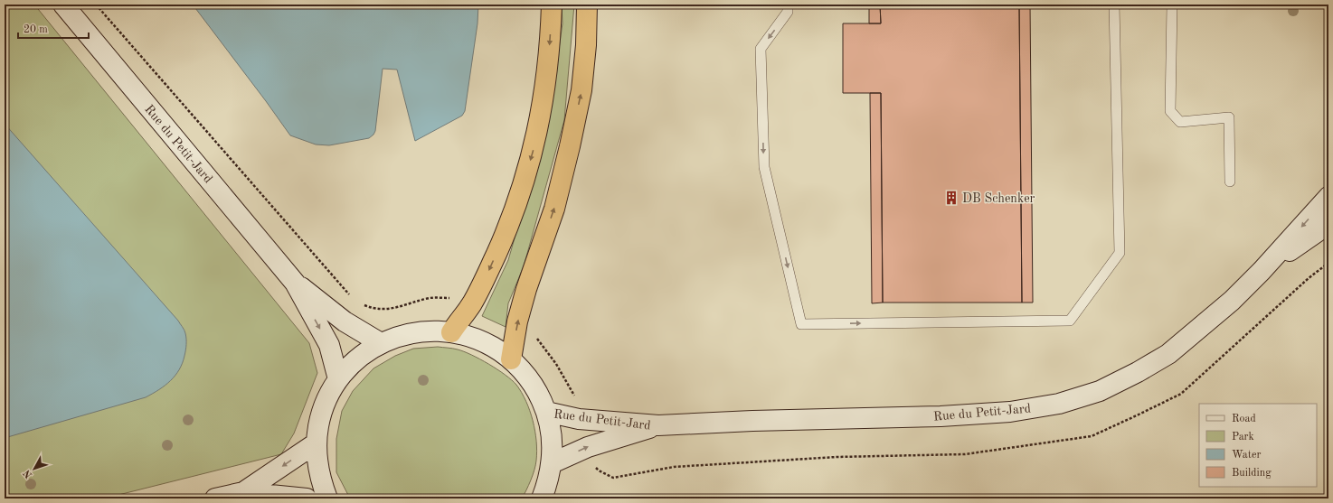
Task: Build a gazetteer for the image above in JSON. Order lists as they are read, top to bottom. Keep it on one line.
{"streets":{"main road":["Rue du Petit-Jard"]},"places":{"building":["DB Schenker"]},"legend":["Road","Park","Water","Building"],"scale_bar":"20 m","north":"bottom left"}
